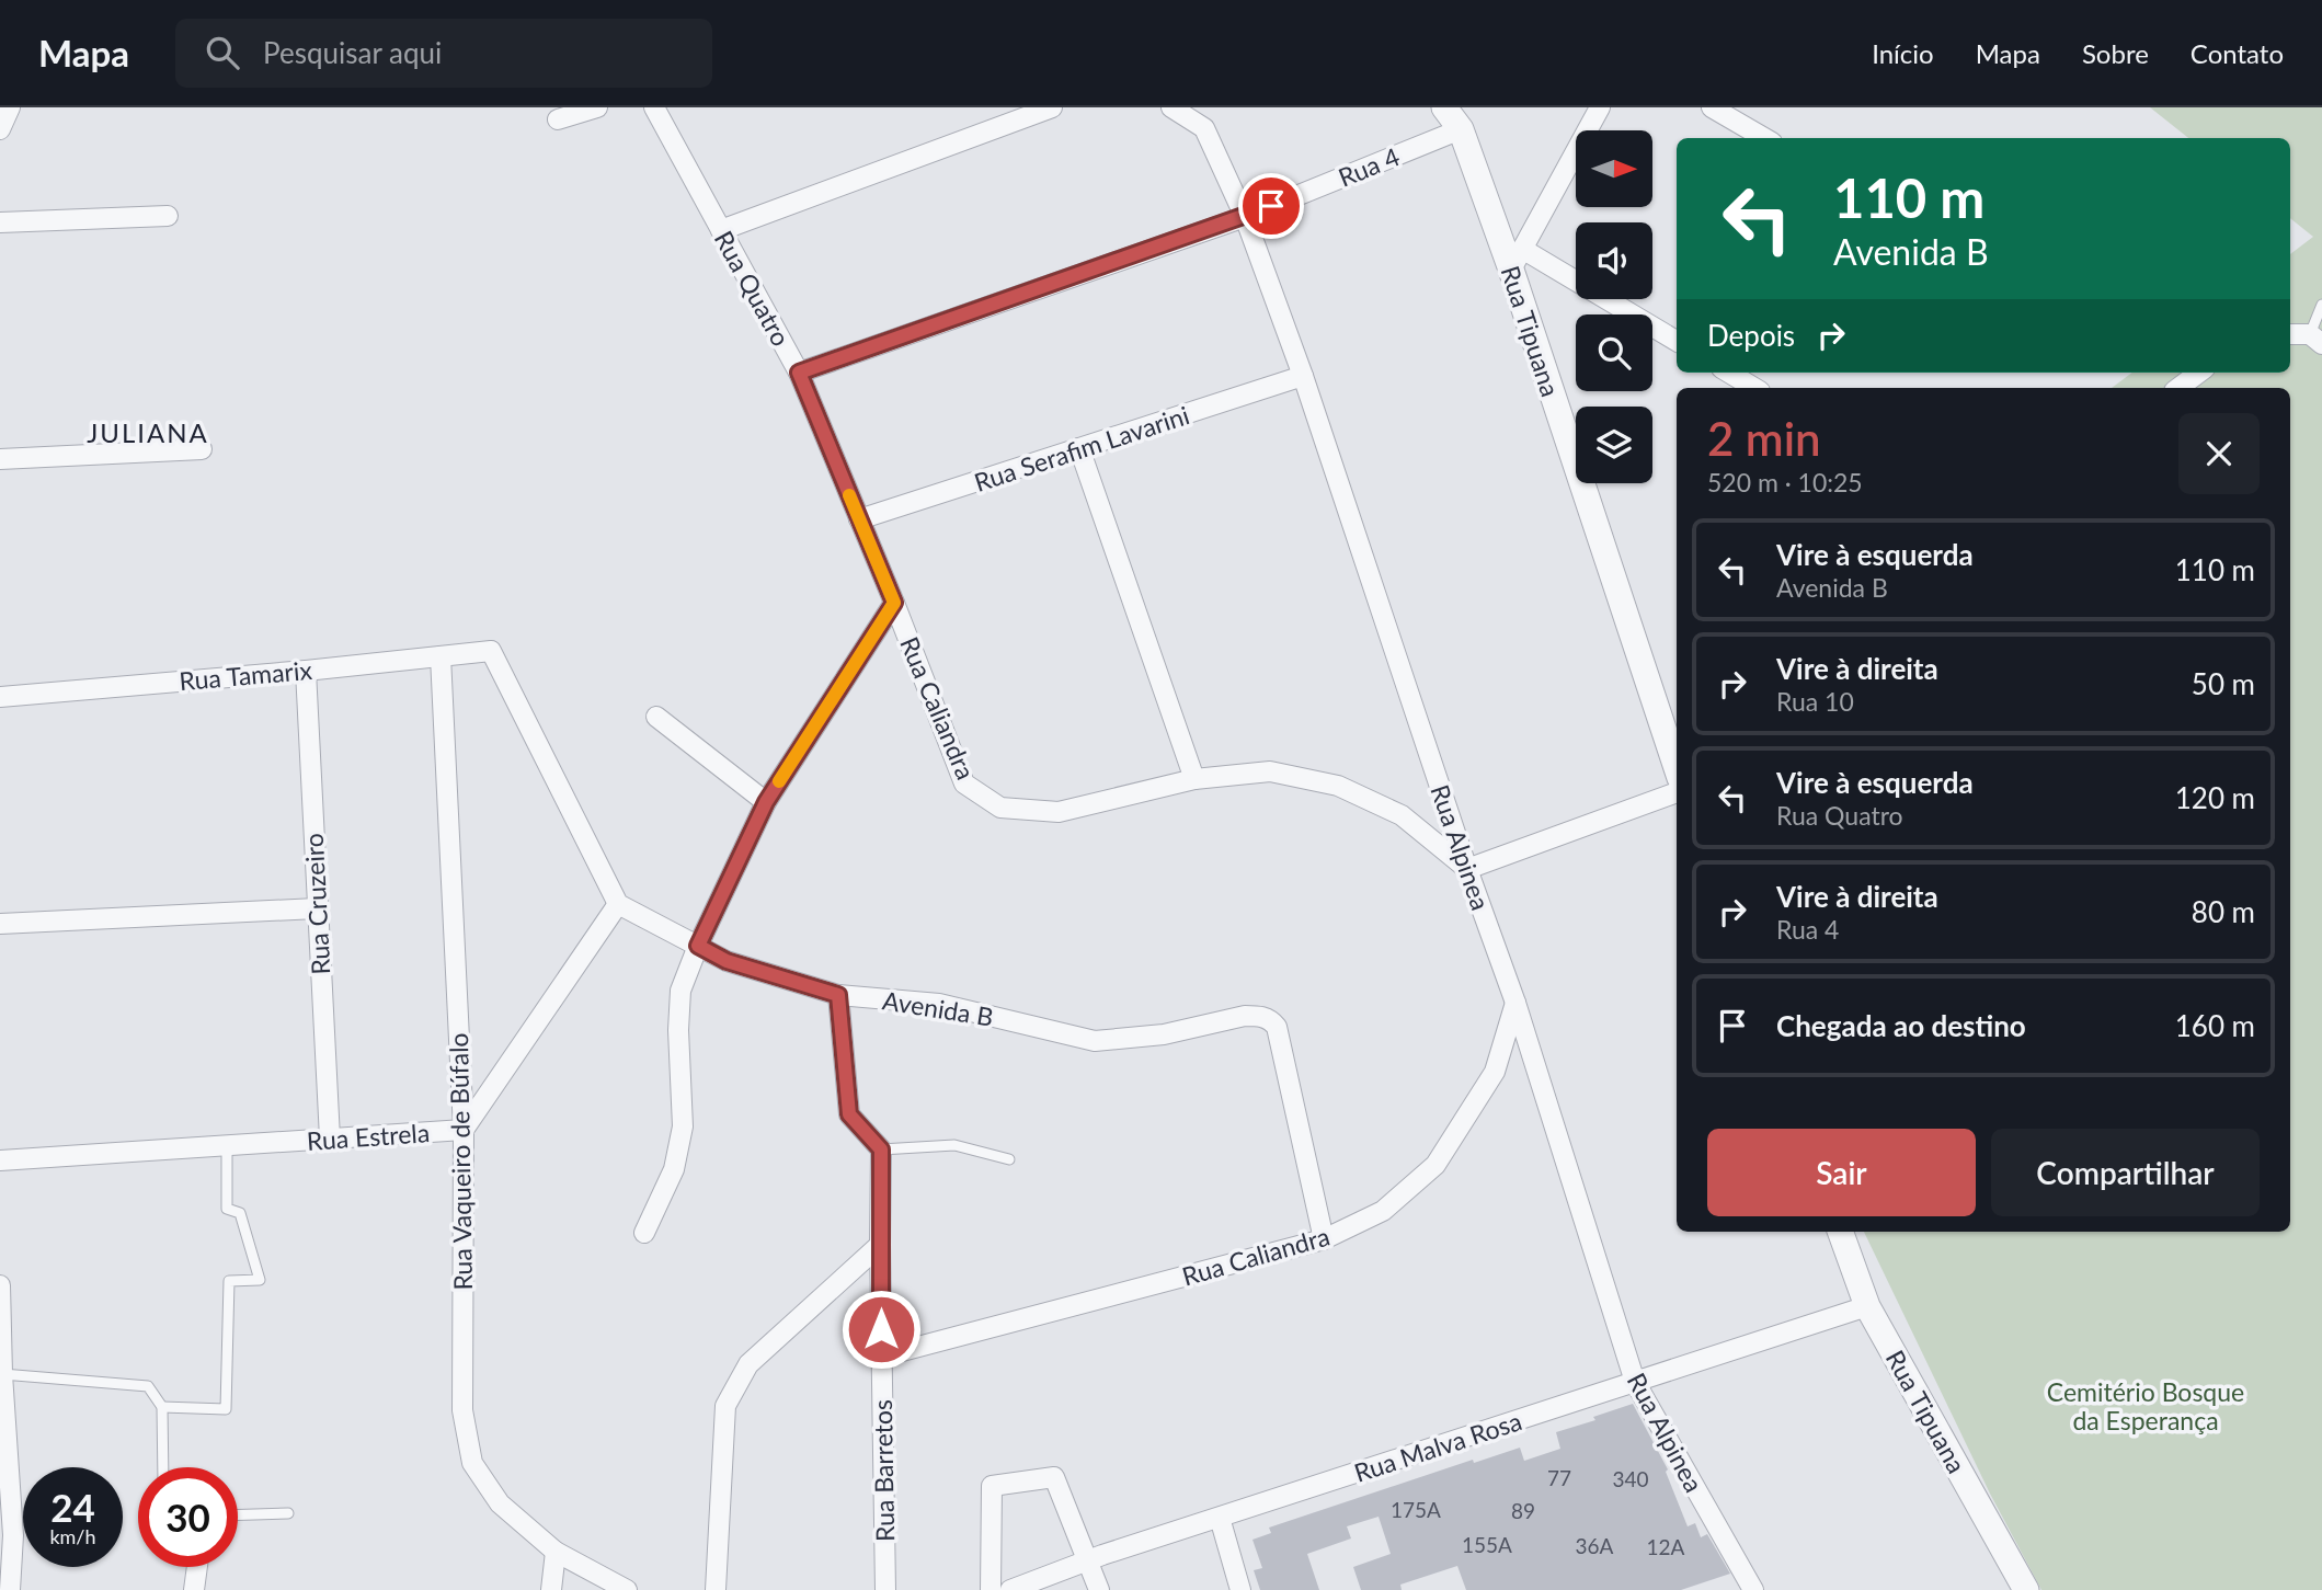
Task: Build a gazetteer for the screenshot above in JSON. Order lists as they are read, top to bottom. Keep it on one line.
{"streets":{"street":["Rua 4","Rua Quatro","Rua Tipuana","Rua Serafim Lavarini","Rua Tamarix","Rua Caliandra","Rua Alpinea","Rua Cruzeiro","Avenida B","Rua Estrela","Rua Vaqueiro de Búfalo","Rua Malva Rosa","Rua Barretos"]},"crossings":[["Rua 4","Rua Quatro"],["Rua 4","Rua Tipuana"],["Rua 4","Rua Alpinea"],["Rua Quatro","Rua Serafim Lavarini"],["Rua Quatro","Rua Caliandra"],["Rua Tipuana","Rua Malva Rosa"],["Rua Serafim Lavarini","Rua Alpinea"],["Rua Tamarix","Rua Cruzeiro"],["Rua Tamarix","Avenida B"],["Rua Tamarix","Rua Estrela"],["Rua Tamarix","Rua Vaqueiro de Búfalo"],["Rua Caliandra","Rua Alpinea"],["Rua Caliandra","Avenida B"],["Rua Caliandra","Rua Barretos"],["Rua Alpinea","Rua Malva Rosa"],["Rua Cruzeiro","Rua Estrela"],["Avenida B","Rua Estrela"],["Rua Estrela","Rua Vaqueiro de Búfalo"]],"districts":["JULIANA"],"parks":["Cemitério Bosque da Esperança"],"house_numbers":["77","340","175A","89","155A","36A","12A"],"north":"right","page":{"header":"Mapa","search":"Pesquisar aqui","nav":["Início","Mapa","Sobre","Contato"],"turn":["110 m","Avenida B"],"then":"Depois","heading":["2 min","520 m · 10:25"],"list":[{"name":"Vire à esquerda","note":"Avenida B","value":"110 m"},{"name":"Vire à direita","note":"Rua 10","value":"50 m"},{"name":"Vire à esquerda","note":"Rua Quatro","value":"120 m"},{"name":"Vire à direita","note":"Rua 4","value":"80 m"},{"name":"Chegada ao destino","value":"160 m"}],"buttons":["Sair","Compartilhar"],"speed":"24 km/h","limit":"30"}}
